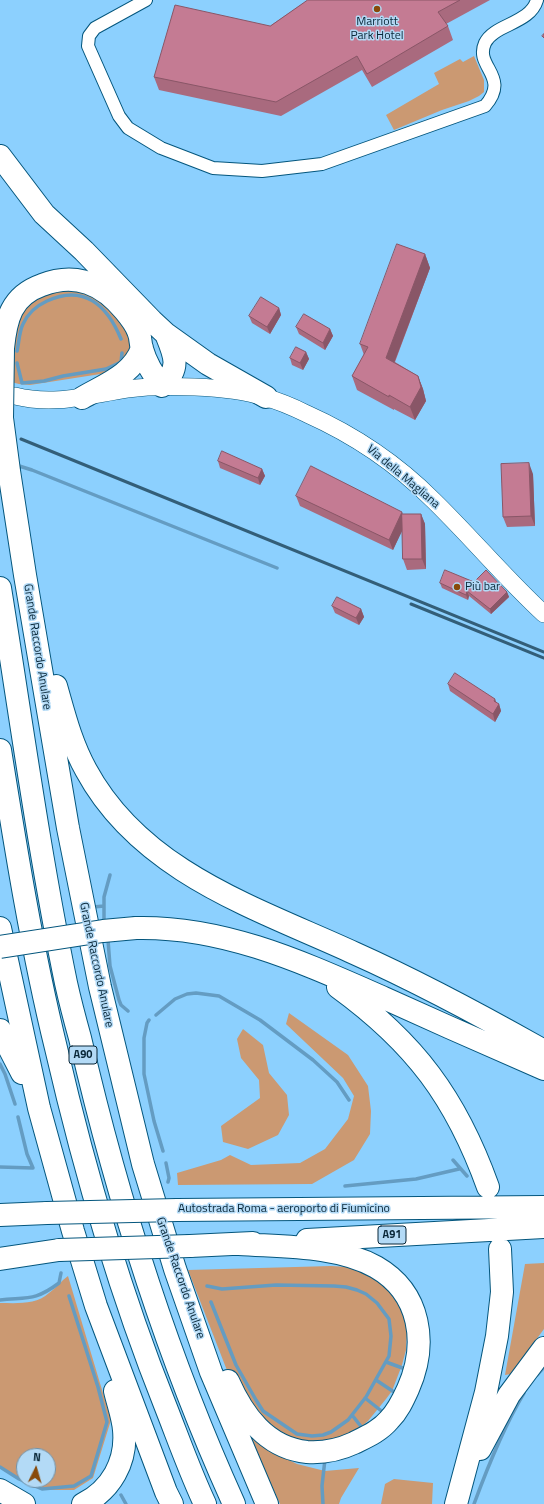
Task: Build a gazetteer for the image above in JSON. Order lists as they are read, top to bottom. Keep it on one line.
{"streets":{"highway":["Grande Raccordo Anulare","A90","Autostrada Roma - aeroporto di Fiumicino","A91"],"main road":["Via della Magliana"]},"crossings":[["Via della Magliana","Grande Raccordo Anulare"]],"places":["Marriott Park Hotel","Più bar"],"north":"top"}
